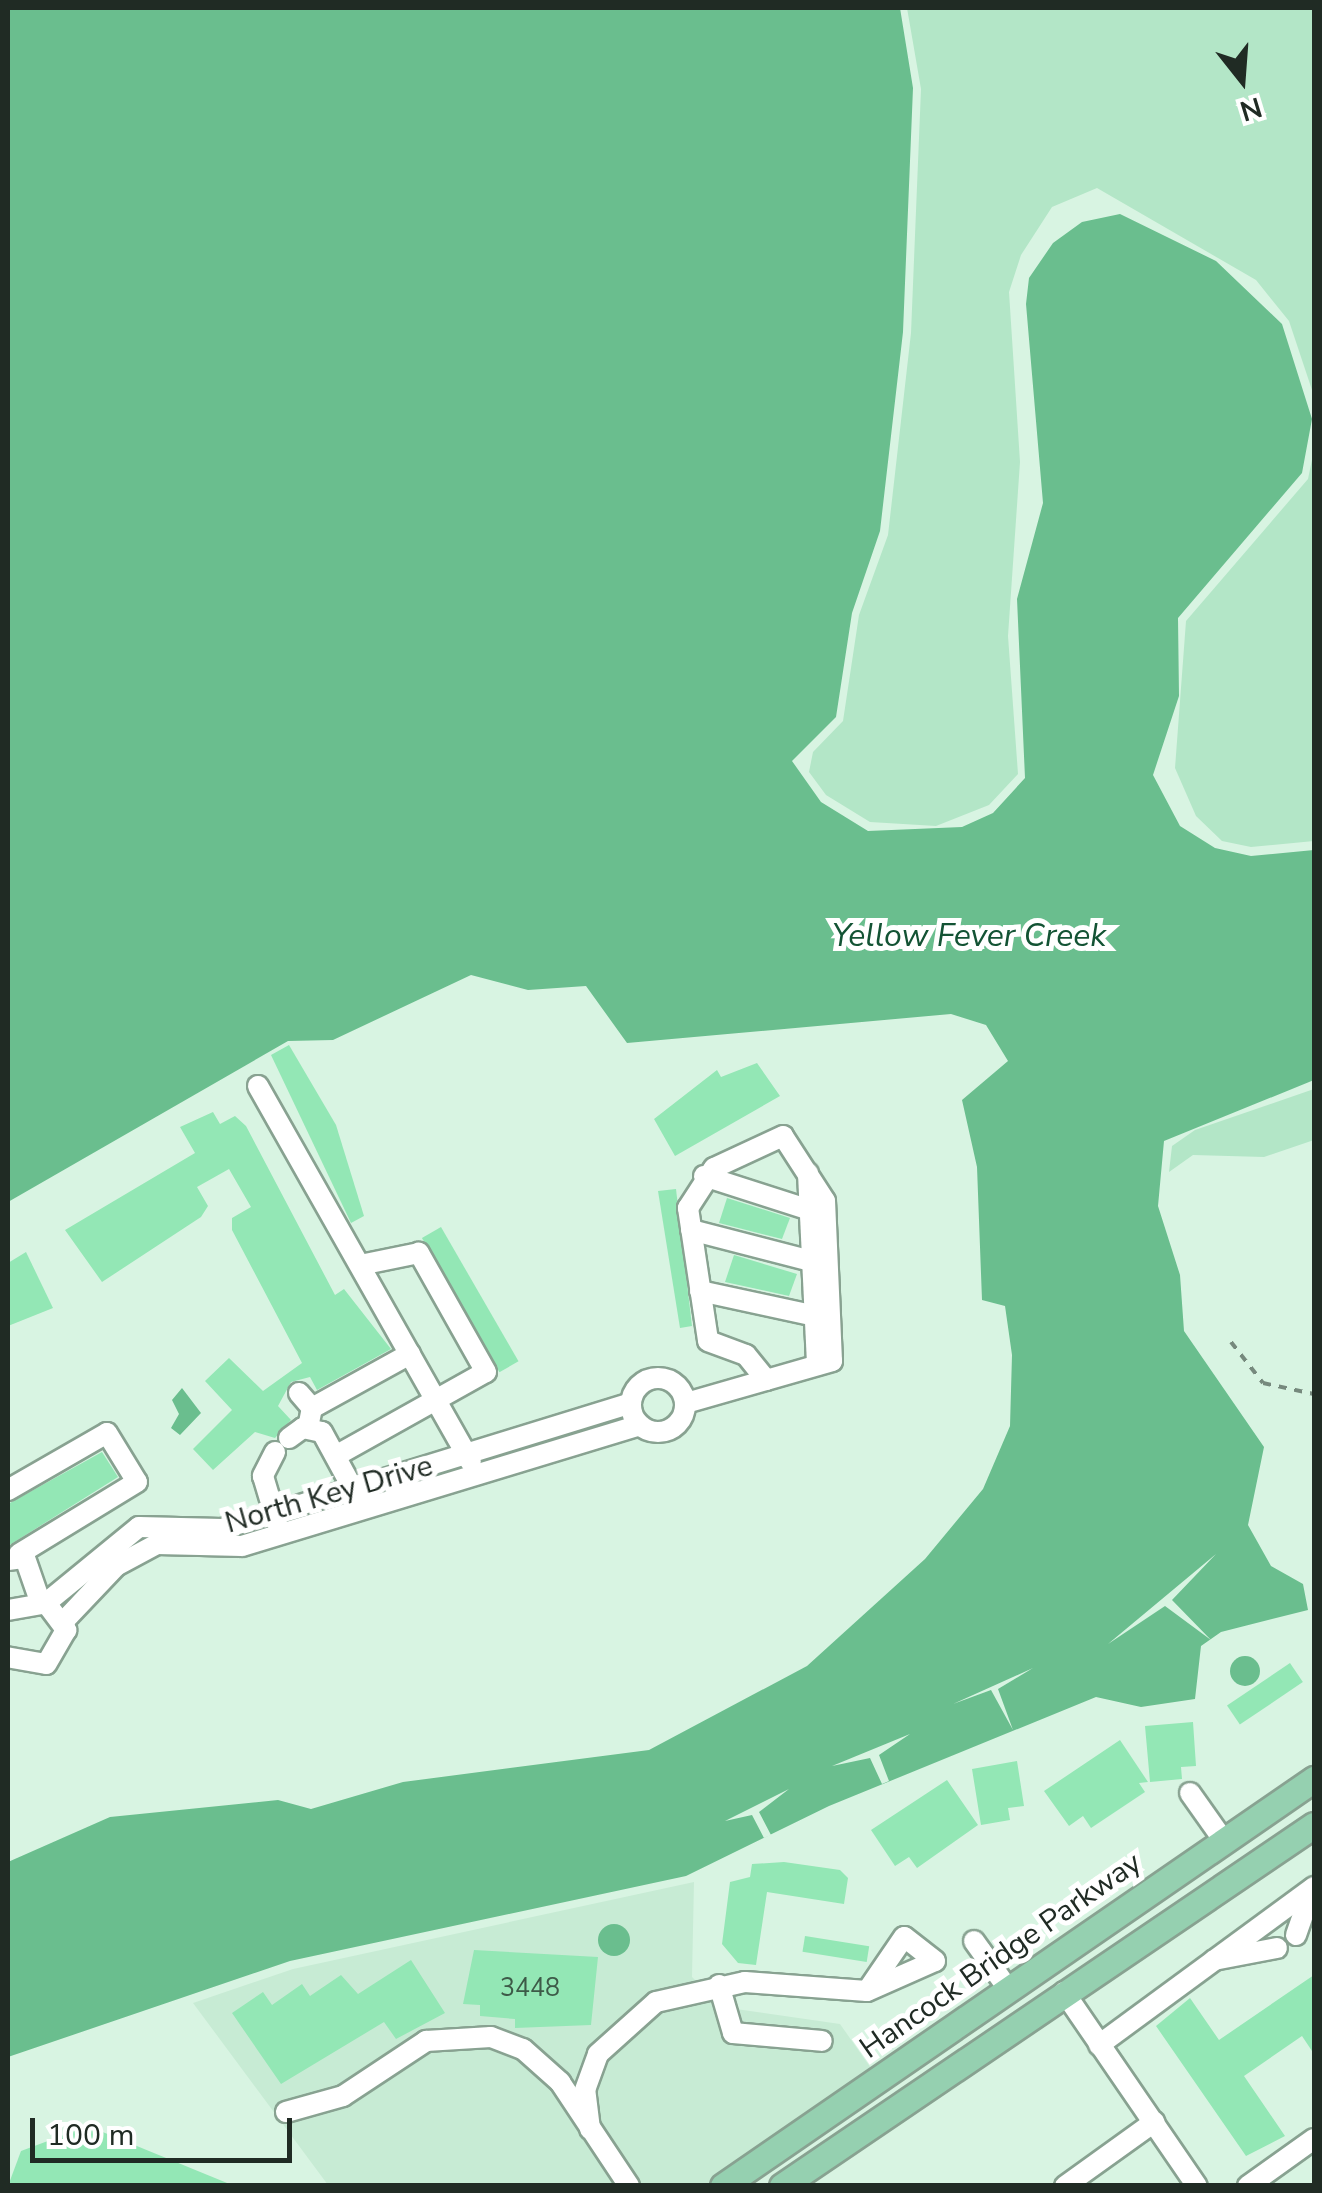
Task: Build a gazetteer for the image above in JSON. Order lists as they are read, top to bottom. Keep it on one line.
{"streets":{"main road":["Hancock Bridge Parkway"],"street":["North Key Drive"]},"water":["Yellow Fever Creek"],"house_numbers":["3448"],"scale_bar":"100 m","north":"bottom"}
